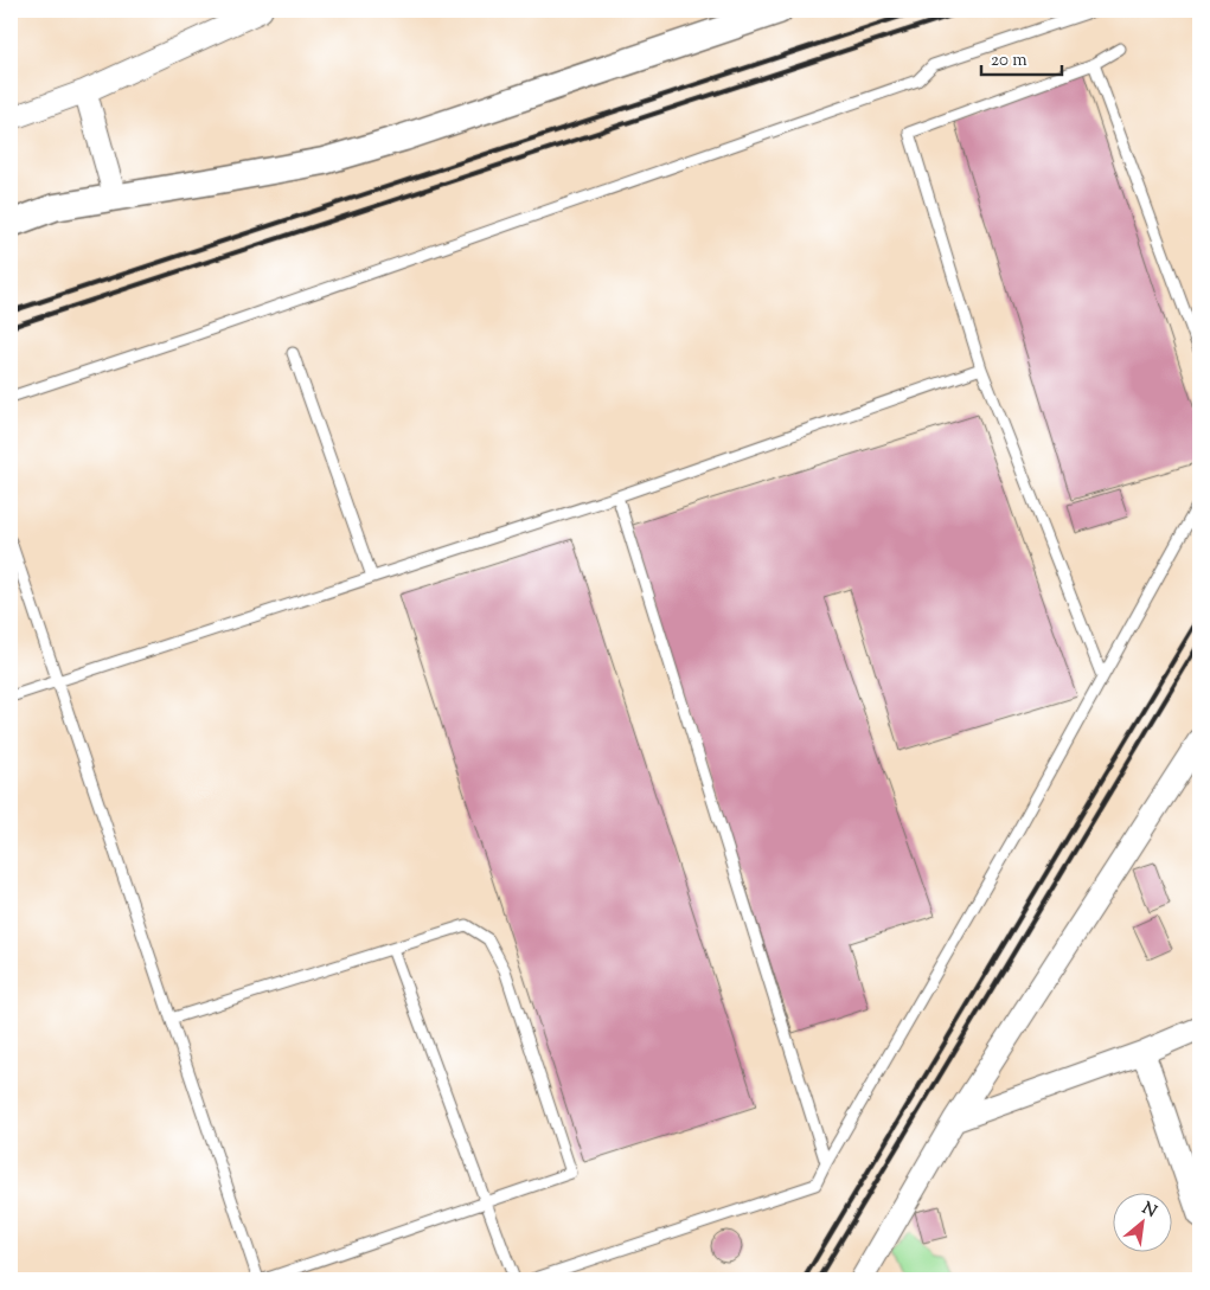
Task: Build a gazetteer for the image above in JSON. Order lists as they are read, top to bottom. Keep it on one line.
{"scale_bar":"20 m","north":"top right"}
